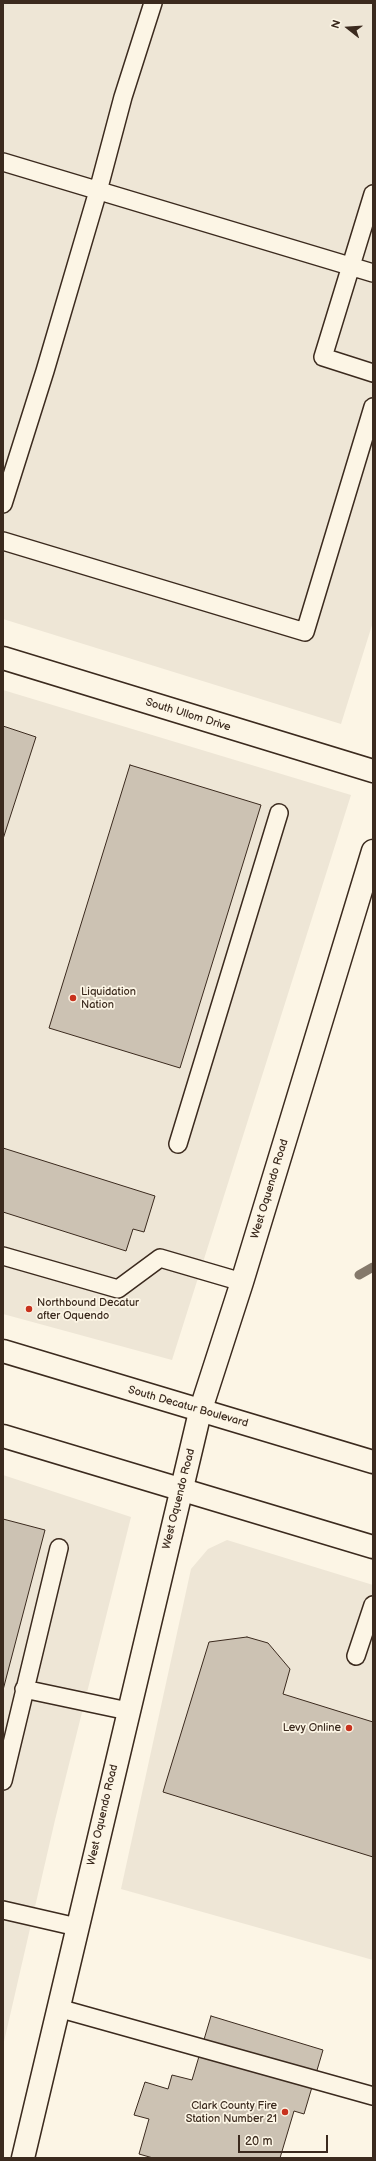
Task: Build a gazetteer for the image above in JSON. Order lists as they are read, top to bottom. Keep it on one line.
{"streets":{"street":["South Ullom Drive","West Oquendo Road","South Decatur Boulevard"]},"crossings":[["West Oquendo Road","South Decatur Boulevard"]],"places":["Liquidation Nation","Northbound Decatur after Oquendo","Levy Online","Clark County Fire Station Number 21"],"scale_bar":"20 m","north":"left"}
